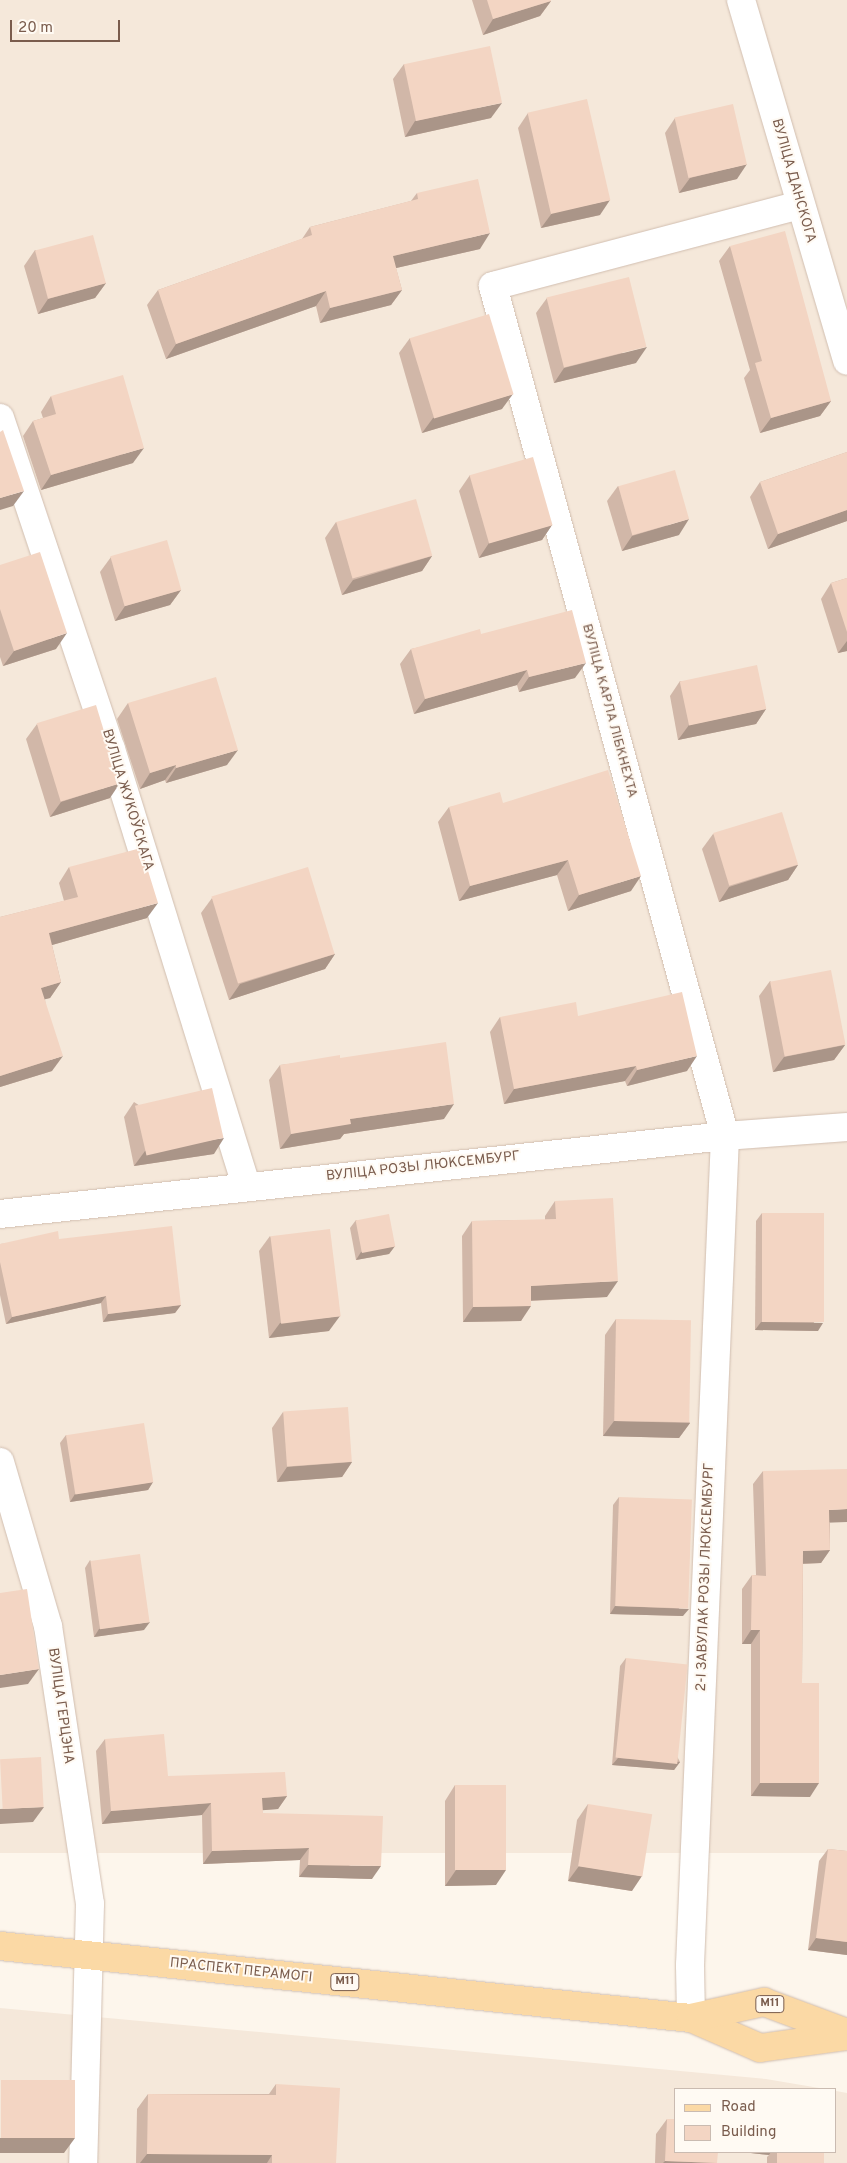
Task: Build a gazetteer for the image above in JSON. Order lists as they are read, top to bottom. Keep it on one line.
{"streets":{"main road":["ПРАСПЕКТ ПЕРАМОГІ","М11"],"street":["ВУЛІЦА ДАНСКОГА","ВУЛІЦА КАРЛА ЛІБКНЕХТА","ВУЛІЦА ЖУКОЎСКАГА","ВУЛІЦА РОЗЫ ЛЮКСЕМБУРГ","2-І ЗАВУЛАК РОЗЫ ЛЮКСЕМБУРГ","ВУЛІЦА ГЕРЦЭНА"]},"crossings":[["ВУЛІЦА ДАНСКОГА","ВУЛІЦА КАРЛА ЛІБКНЕХТА"],["ВУЛІЦА КАРЛА ЛІБКНЕХТА","ВУЛІЦА РОЗЫ ЛЮКСЕМБУРГ"],["ВУЛІЦА КАРЛА ЛІБКНЕХТА","2-І ЗАВУЛАК РОЗЫ ЛЮКСЕМБУРГ"],["ВУЛІЦА ЖУКОЎСКАГА","ВУЛІЦА РОЗЫ ЛЮКСЕМБУРГ"],["ВУЛІЦА РОЗЫ ЛЮКСЕМБУРГ","2-І ЗАВУЛАК РОЗЫ ЛЮКСЕМБУРГ"],["2-І ЗАВУЛАК РОЗЫ ЛЮКСЕМБУРГ","ПРАСПЕКТ ПЕРАМОГІ"],["ВУЛІЦА ГЕРЦЭНА","ПРАСПЕКТ ПЕРАМОГІ"]],"legend":["Road","Building"],"scale_bar":"20 m"}
